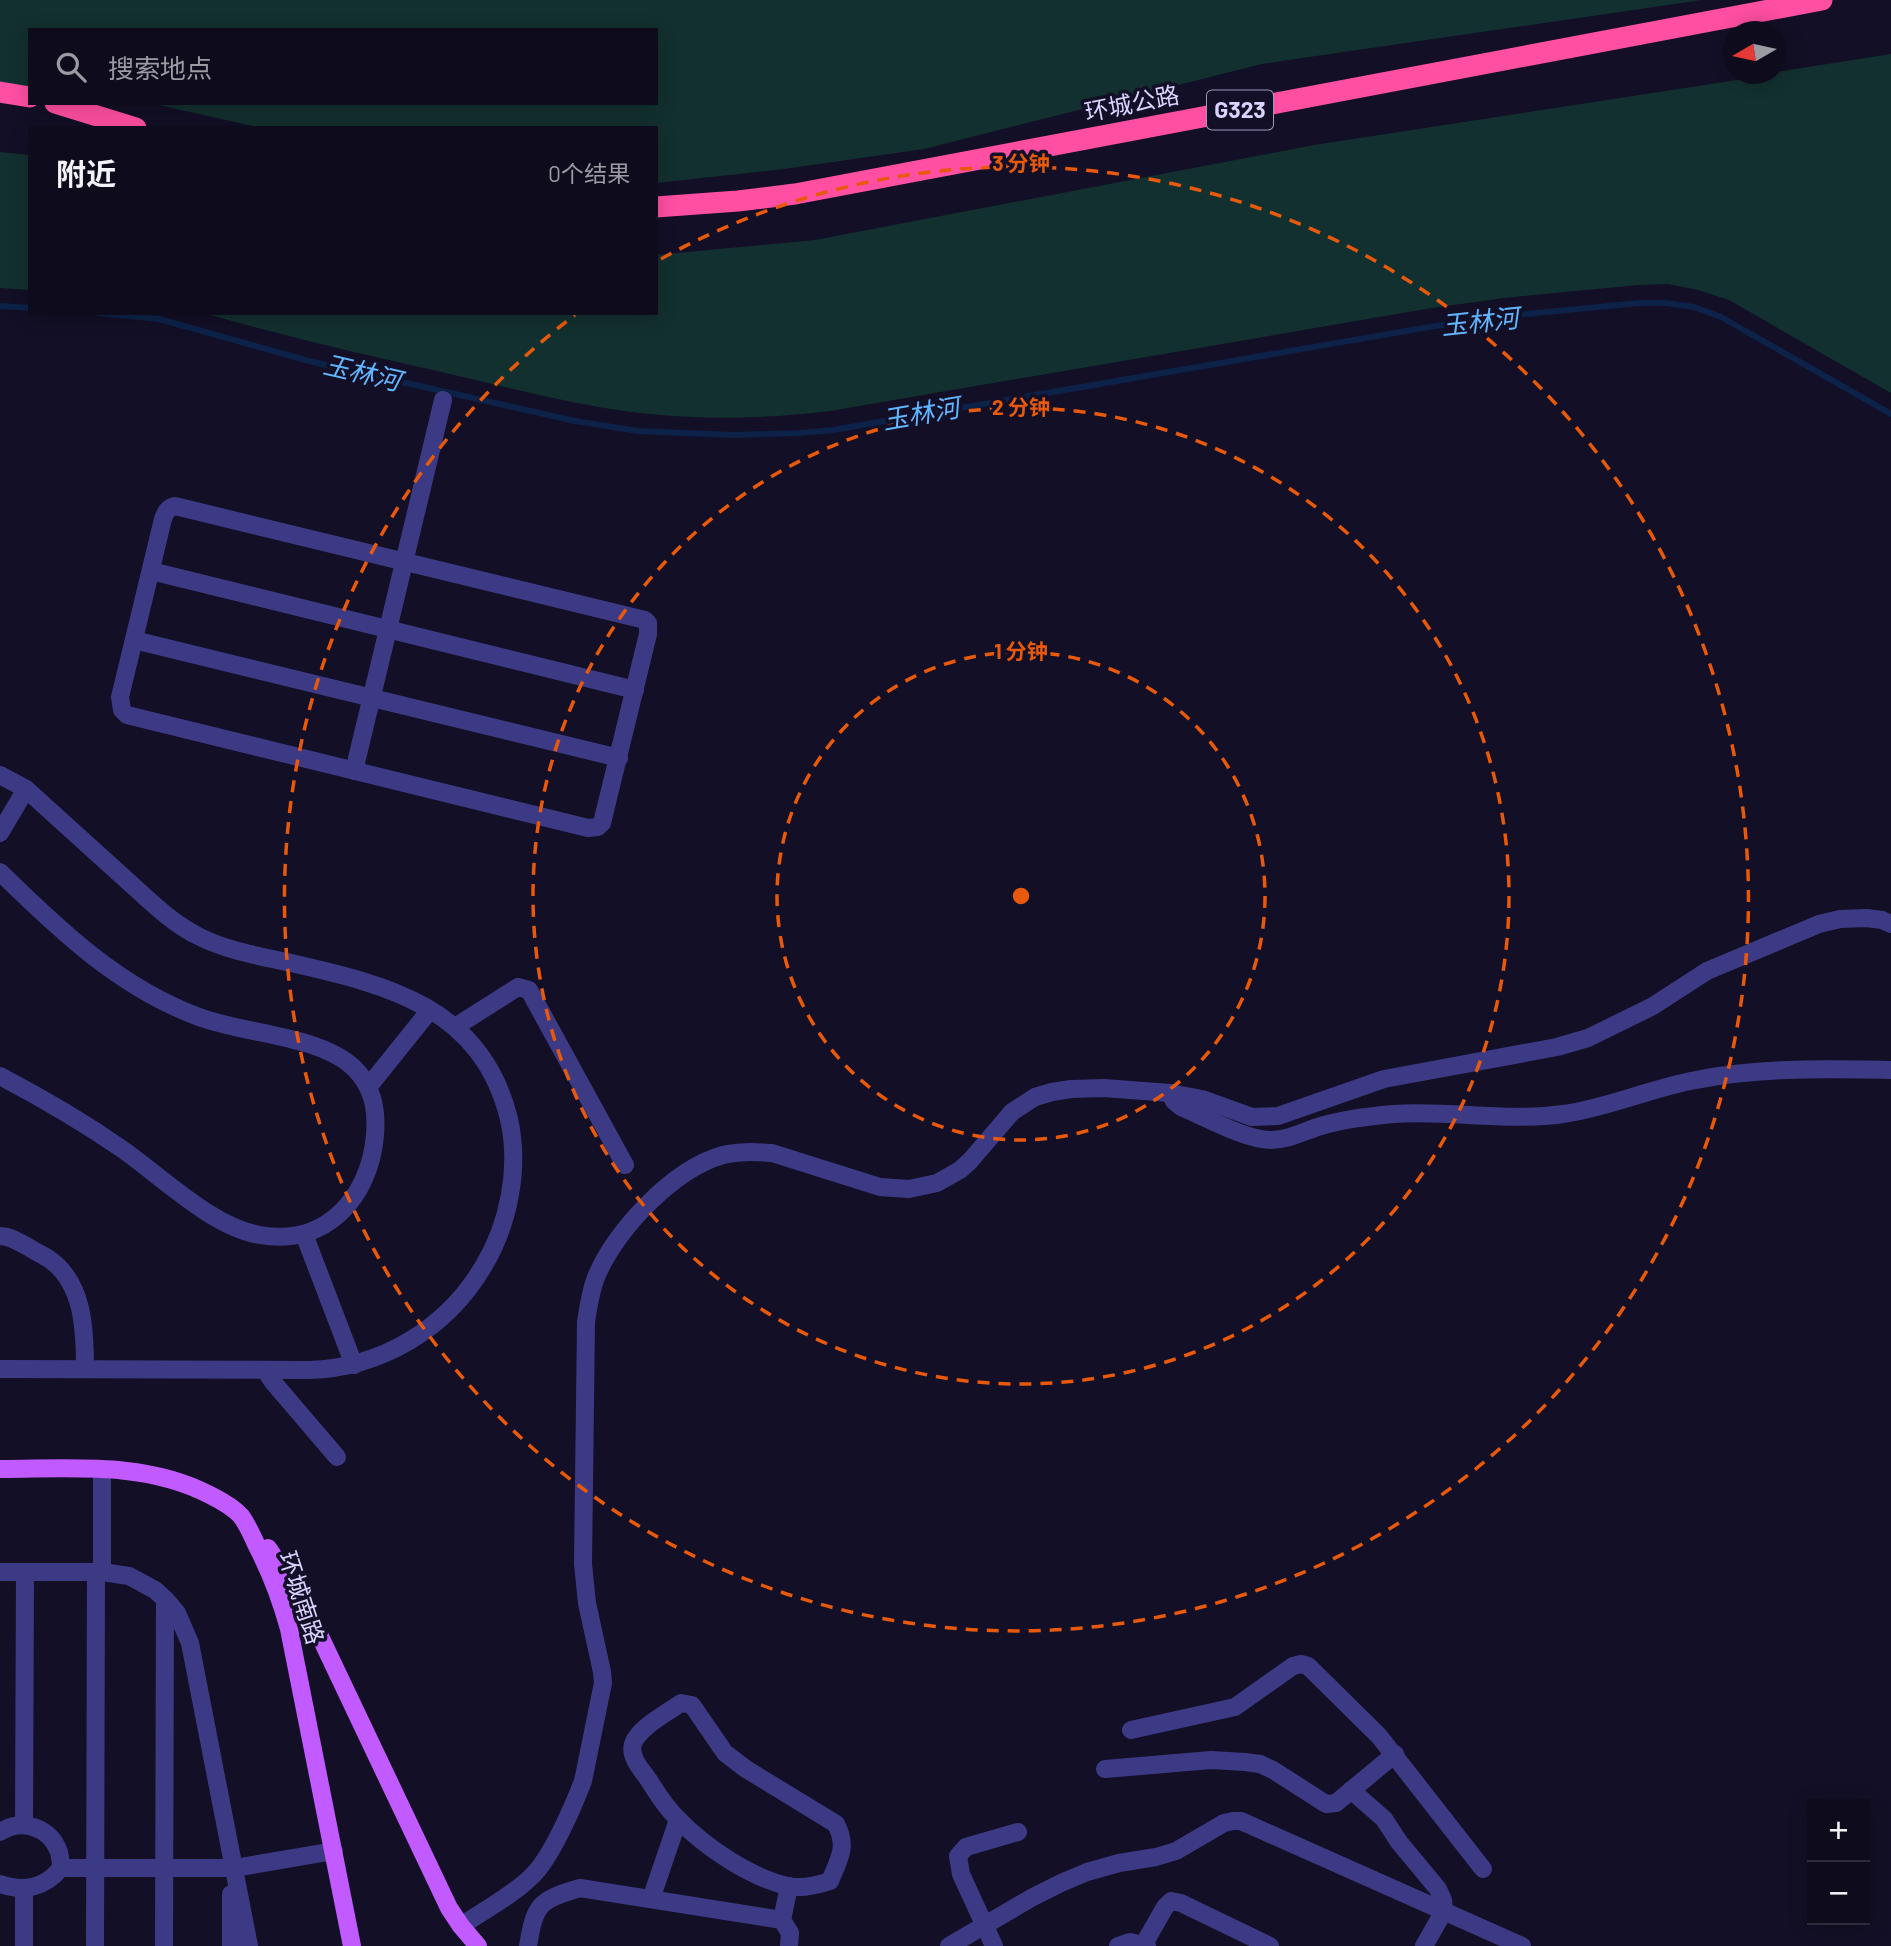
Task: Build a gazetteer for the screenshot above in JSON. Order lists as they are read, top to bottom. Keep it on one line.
{"streets":{"highway":["环城公路","G323"],"main road":["环城南路"]},"water":["玉林河"],"north":"left","page":{"search":"搜索地点","heading":["附近","0个结果"],"map_buttons":["+","−"]},"rings":["3 分钟","2 分钟","1 分钟"]}
